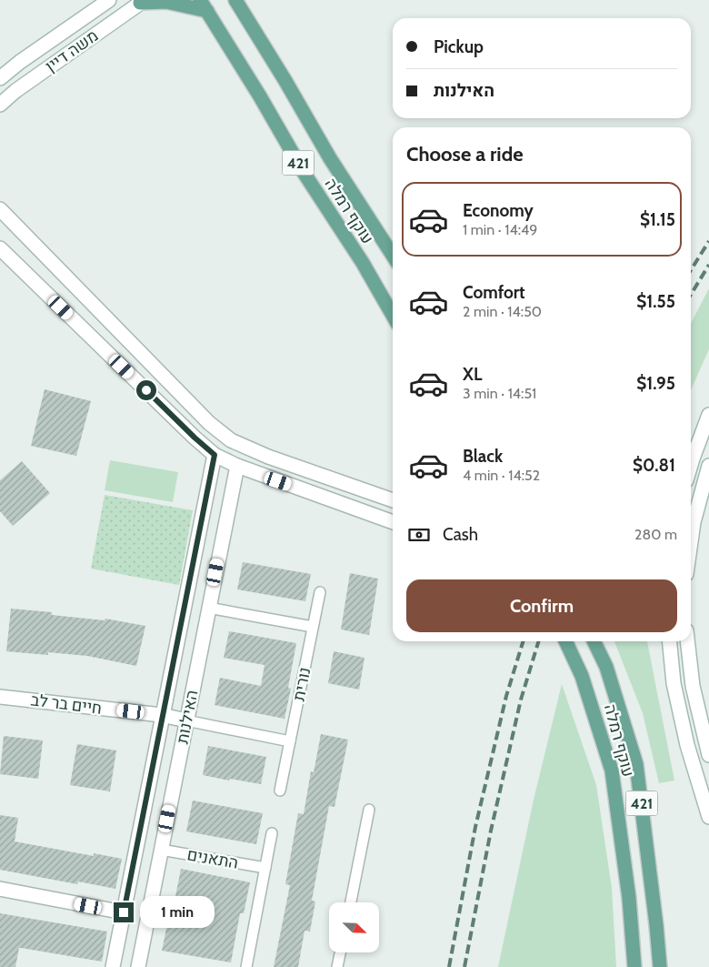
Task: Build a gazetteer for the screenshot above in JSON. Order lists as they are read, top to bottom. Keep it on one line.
{"streets":{"main road":["421","עוקף רמלה"],"street":["משה דיין","נורית","חיים בר לב","האילנות","התאנים"]},"crossings":[["חיים בר לב","האילנות"],["האילנות","התאנים"]],"north":"bottom right","page":{"banner":["Pickup","האילנות"],"heading":"Choose a ride","list":[{"name":"Economy","note":"1 min · 14:49","value":"$1.15"},{"name":"Comfort","note":"2 min · 14:50","value":"$1.55"},{"name":"XL","note":"3 min · 14:51","value":"$1.95"},{"name":"Black","note":"4 min · 14:52","value":"$0.81"}],"pay":["Cash","280 m"],"buttons":"Confirm","bubble":"1 min"}}
